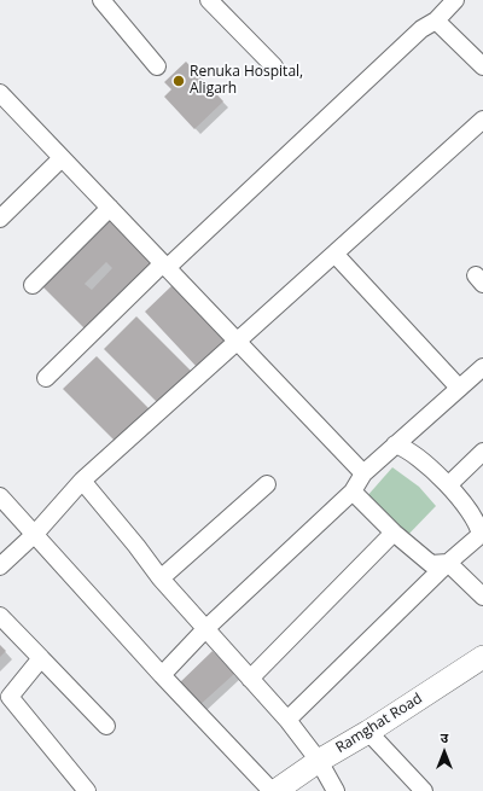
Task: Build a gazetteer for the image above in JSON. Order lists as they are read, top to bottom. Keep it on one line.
{"streets":{"main road":["Ramghat Road"]},"places":["Renuka Hospital, Aligarh"],"north":"top"}
